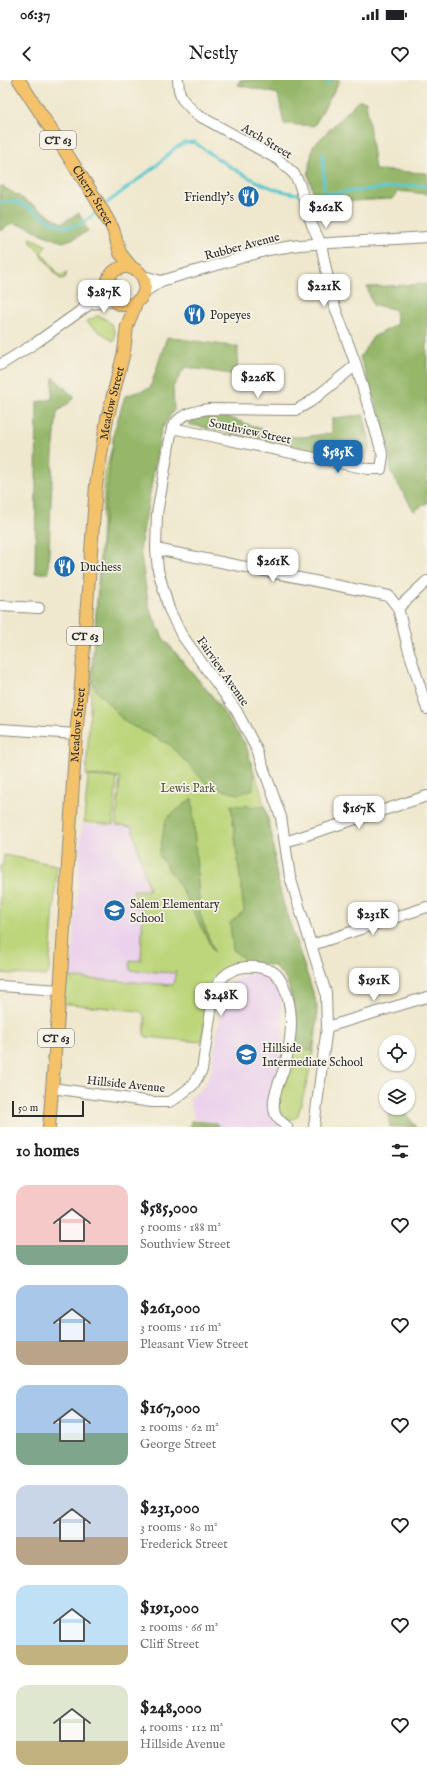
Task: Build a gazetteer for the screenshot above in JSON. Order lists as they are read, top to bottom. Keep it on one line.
{"streets":{"main road":["CT 63","Cherry Street","Meadow Street"],"street":["Arch Street","Rubber Avenue","Southview Street","Fairview Avenue","Hillside Avenue"]},"crossings":[["CT 63","Cherry Street"],["CT 63","Rubber Avenue"],["CT 63","Meadow Street"],["Arch Street","Rubber Avenue"],["Arch Street","Southview Street"],["Cherry Street","Rubber Avenue"],["Cherry Street","Meadow Street"],["Rubber Avenue","Meadow Street"],["Meadow Street","Hillside Avenue"],["Southview Street","Fairview Avenue"]],"parks":["Lewis Park"],"places":{"restaurant":["Friendly's","Popeyes","Duchess"],"school or university":["Salem Elementary School","Hillside Intermediate School"]},"scale_bar":"50 m","page":{"status":"06:37","header":"Nestly","price":["$262K","$221K","$287K","$226K","$585K","$261K","$167K","$231K","$191K","$248K"],"scale":"50 m","heading":"10 homes","list":[{"name":"$585,000","note":"5 rooms · 188 m² · Southview Street"},{"name":"$261,000","note":"3 rooms · 116 m² · Pleasant View Street"},{"name":"$167,000","note":"2 rooms · 62 m² · George Street"},{"name":"$231,000","note":"3 rooms · 80 m² · Frederick Street"},{"name":"$191,000","note":"2 rooms · 66 m² · Cliff Street"},{"name":"$248,000","note":"4 rooms · 112 m² · Hillside Avenue"}]}}
